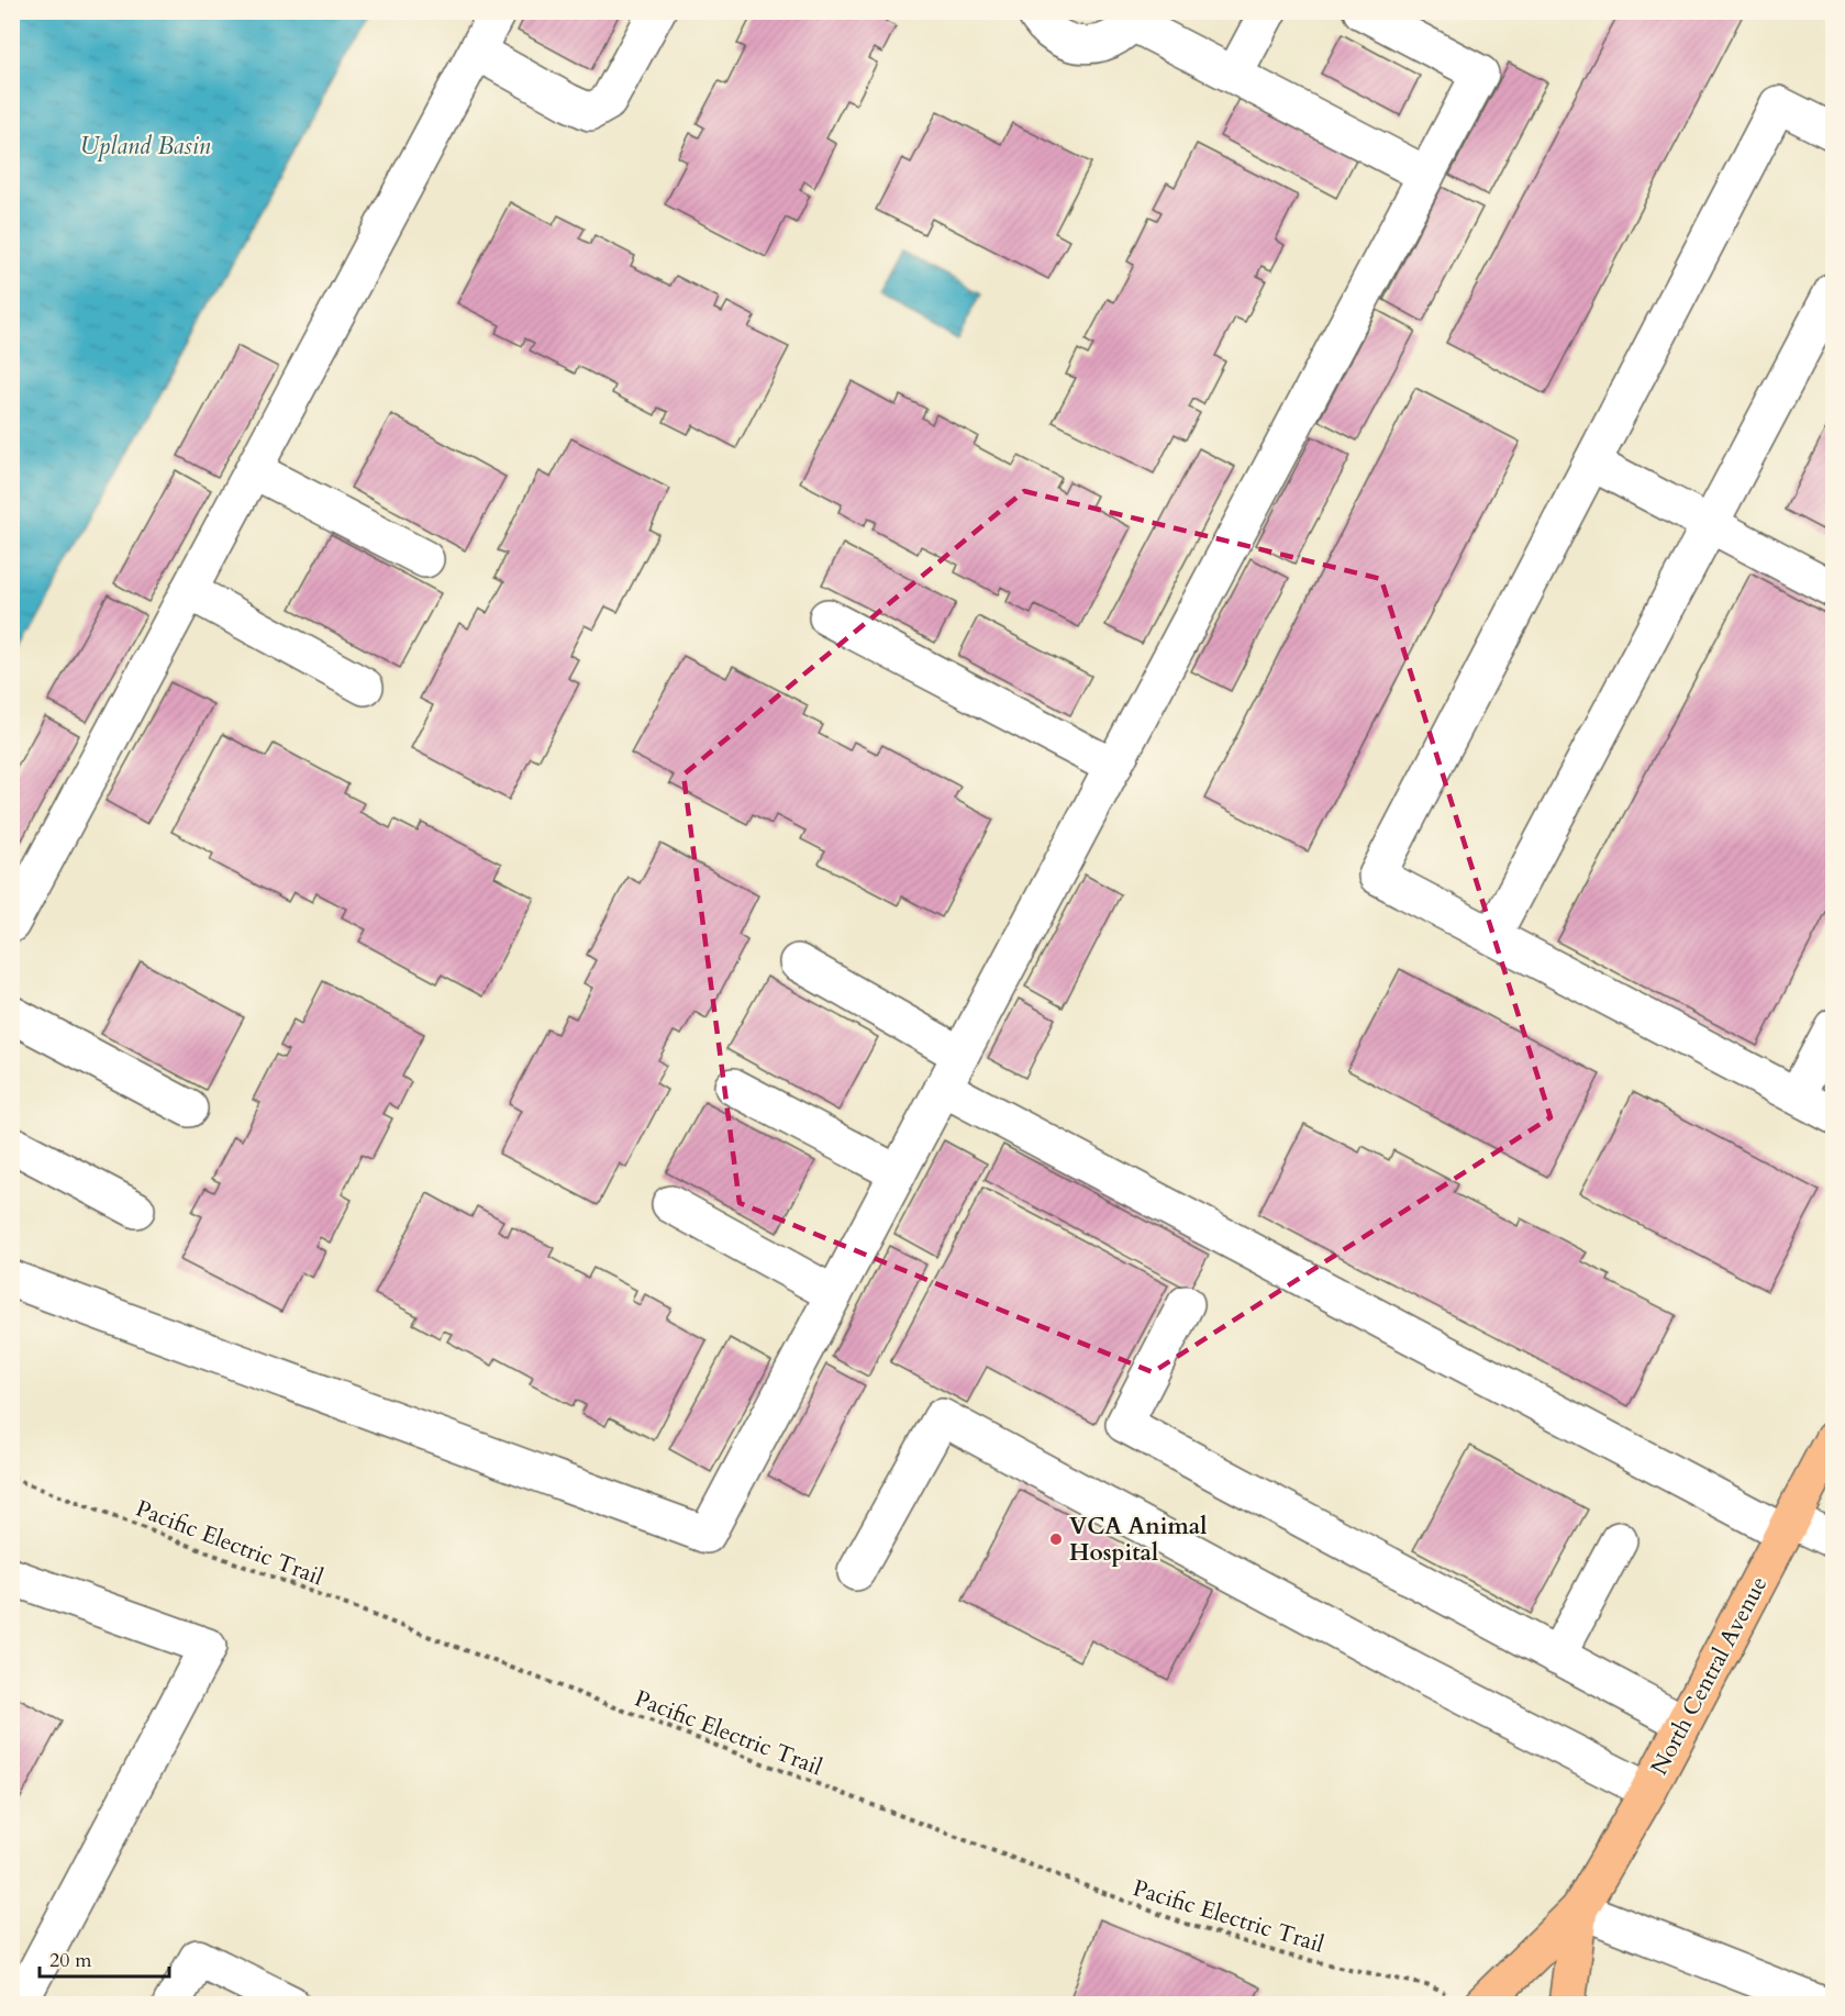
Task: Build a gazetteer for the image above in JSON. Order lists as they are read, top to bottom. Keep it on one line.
{"streets":{"main road":["North Central Avenue"],"path":["Pacific Electric Trail"]},"water":["Upland Basin"],"places":["VCA Animal Hospital"],"scale_bar":"20 m"}
